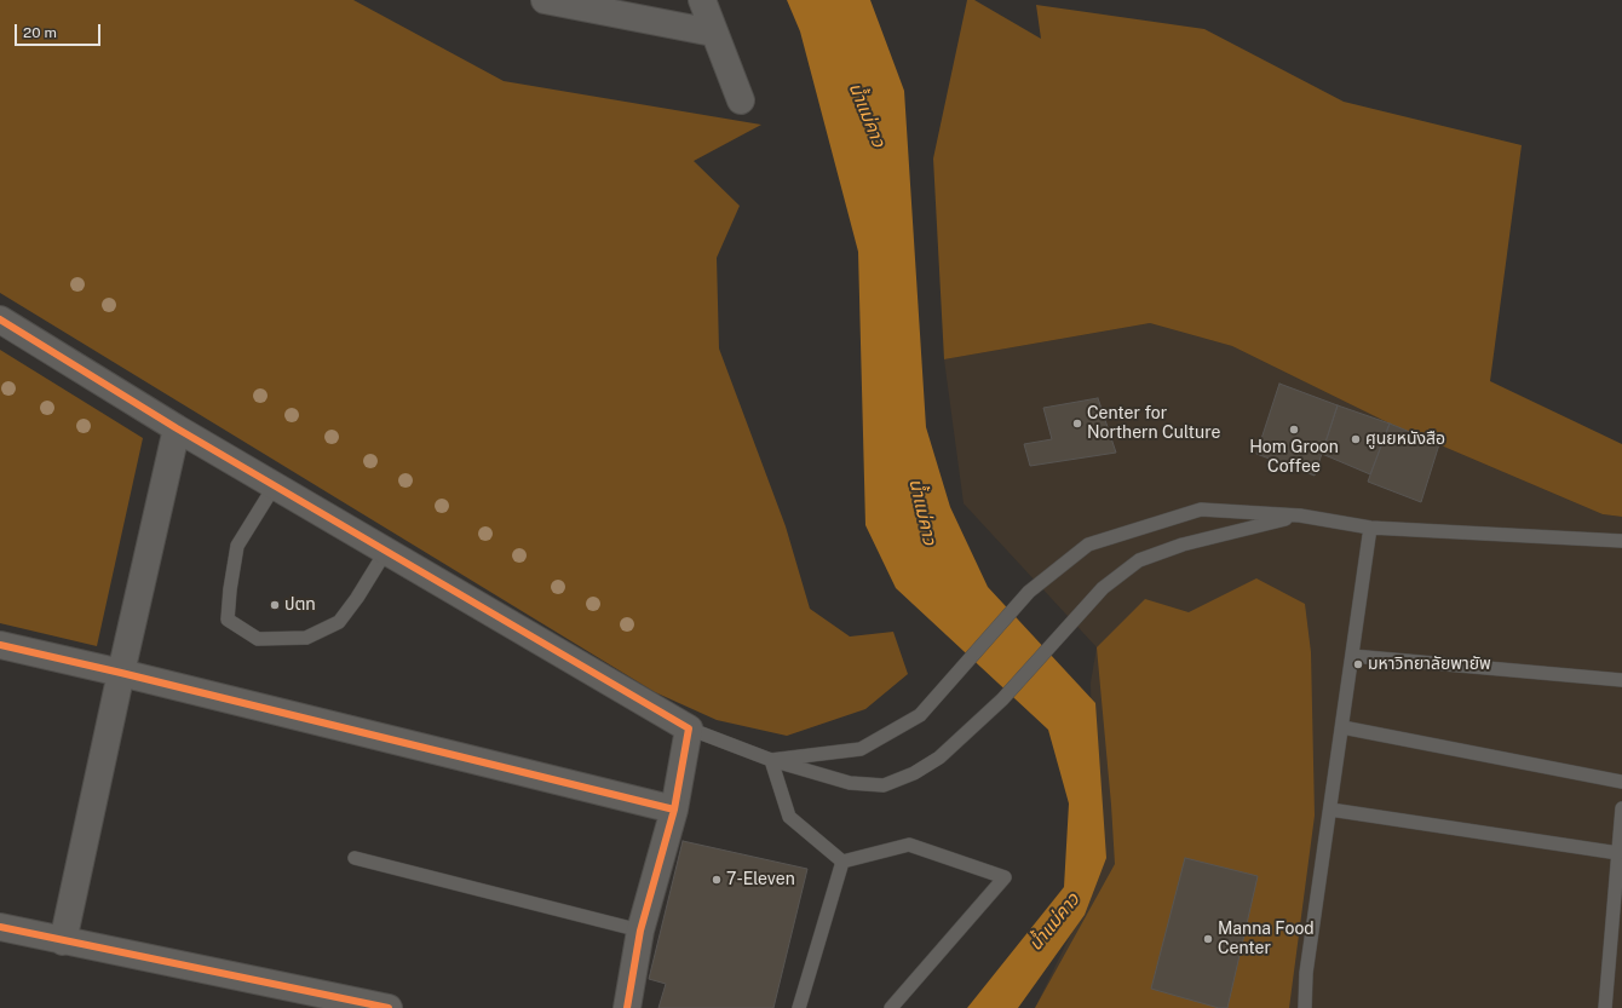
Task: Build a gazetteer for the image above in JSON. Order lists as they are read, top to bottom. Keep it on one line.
{"water":["น้ำแม่คาว"],"places":["Center for Northern Culture","Hom Groon Coffee","ศูนยหนังสือ","ปตท","มหาวิทยาลัยพายัพ","7-Eleven","Manna Food Center"],"scale_bar":"20 m"}
